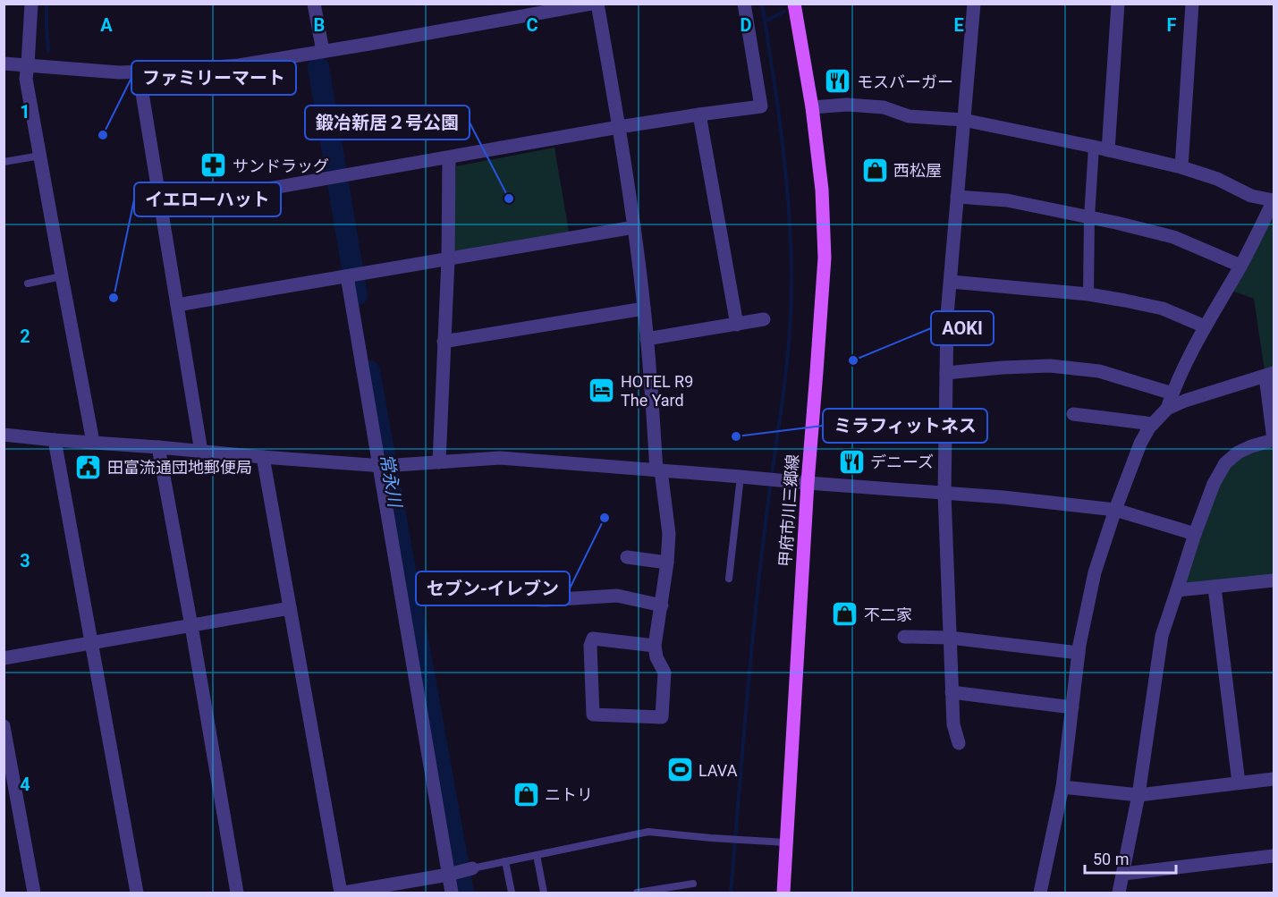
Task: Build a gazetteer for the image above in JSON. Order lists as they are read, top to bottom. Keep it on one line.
{"streets":{"main road":["甲府市川三郷線"]},"water":["常永川"],"places":{"restaurant":["モスバーガー","デニーズ"],"other":["ファミリーマート","鍛冶新居２号公園","イエローハット","AOKI","ミラフィットネス","セブン-イレブン"],"pharmacy":["サンドラッグ"],"shop":["西松屋","不二家","ニトリ"],"hotel":["HOTEL R9 The Yard"],"public building":["田富流通団地郵便局"],"sports":["LAVA"]},"scale_bar":"50 m","grid":{"columns":["A","B","C","D","E","F"],"rows":["1","2","3","4"]}}
